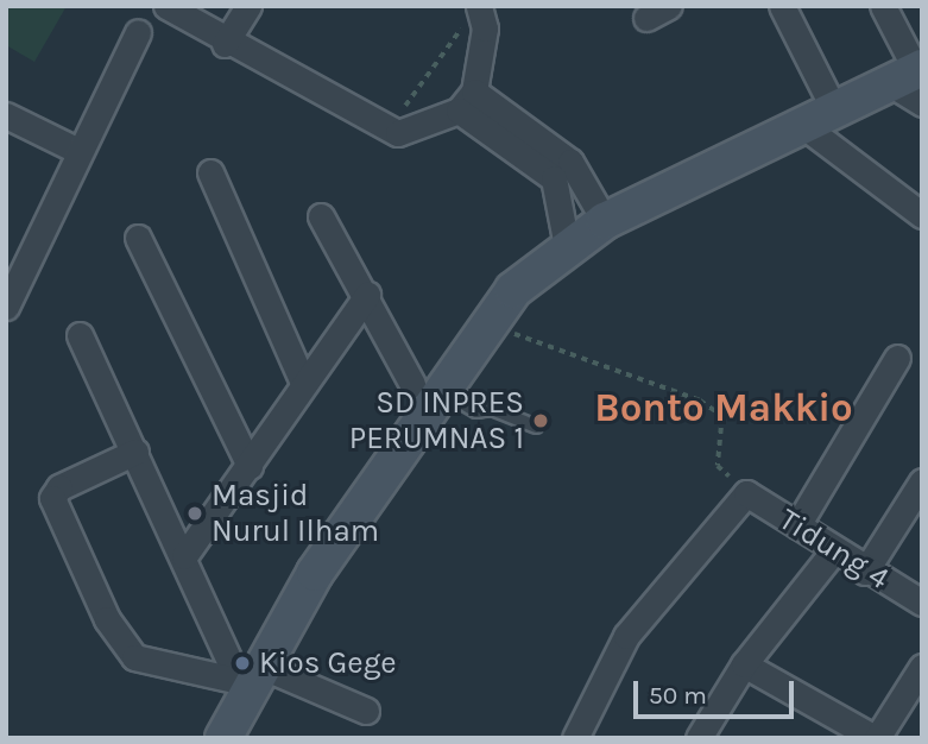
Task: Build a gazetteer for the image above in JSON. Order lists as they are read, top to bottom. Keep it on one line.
{"streets":{"street":["Tidung 4"]},"districts":["Bonto Makkio"],"places":["SD INPRES PERUMNAS 1","Masjid Nurul Ilham","Kios Gege"],"scale_bar":"50 m"}
